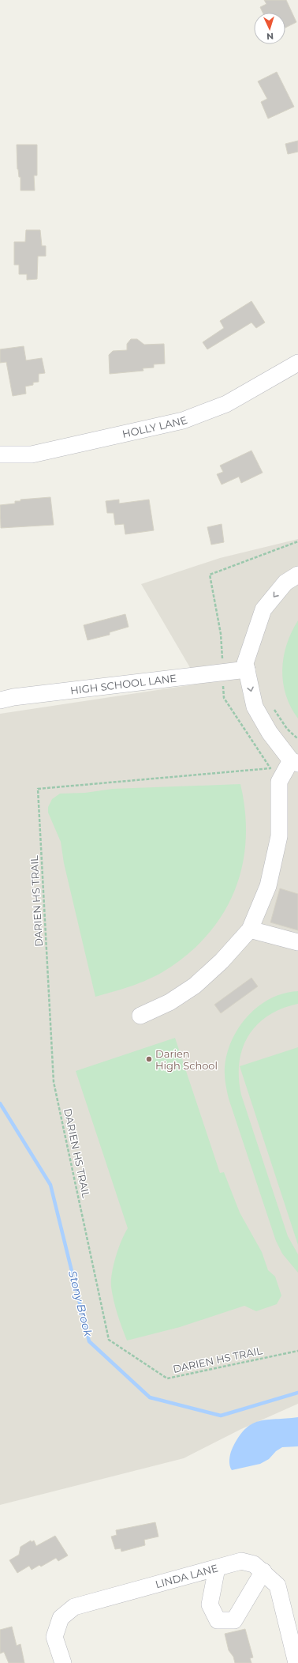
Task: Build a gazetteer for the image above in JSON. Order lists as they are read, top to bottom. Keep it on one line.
{"streets":{"street":["HOLLY LANE","HIGH SCHOOL LANE","LINDA LANE"],"path":["DARIEN HS TRAIL"]},"crossings":[["HIGH SCHOOL LANE","DARIEN HS TRAIL"]],"water":["Stony Brook"],"places":["Darien High School"],"north":"bottom"}
